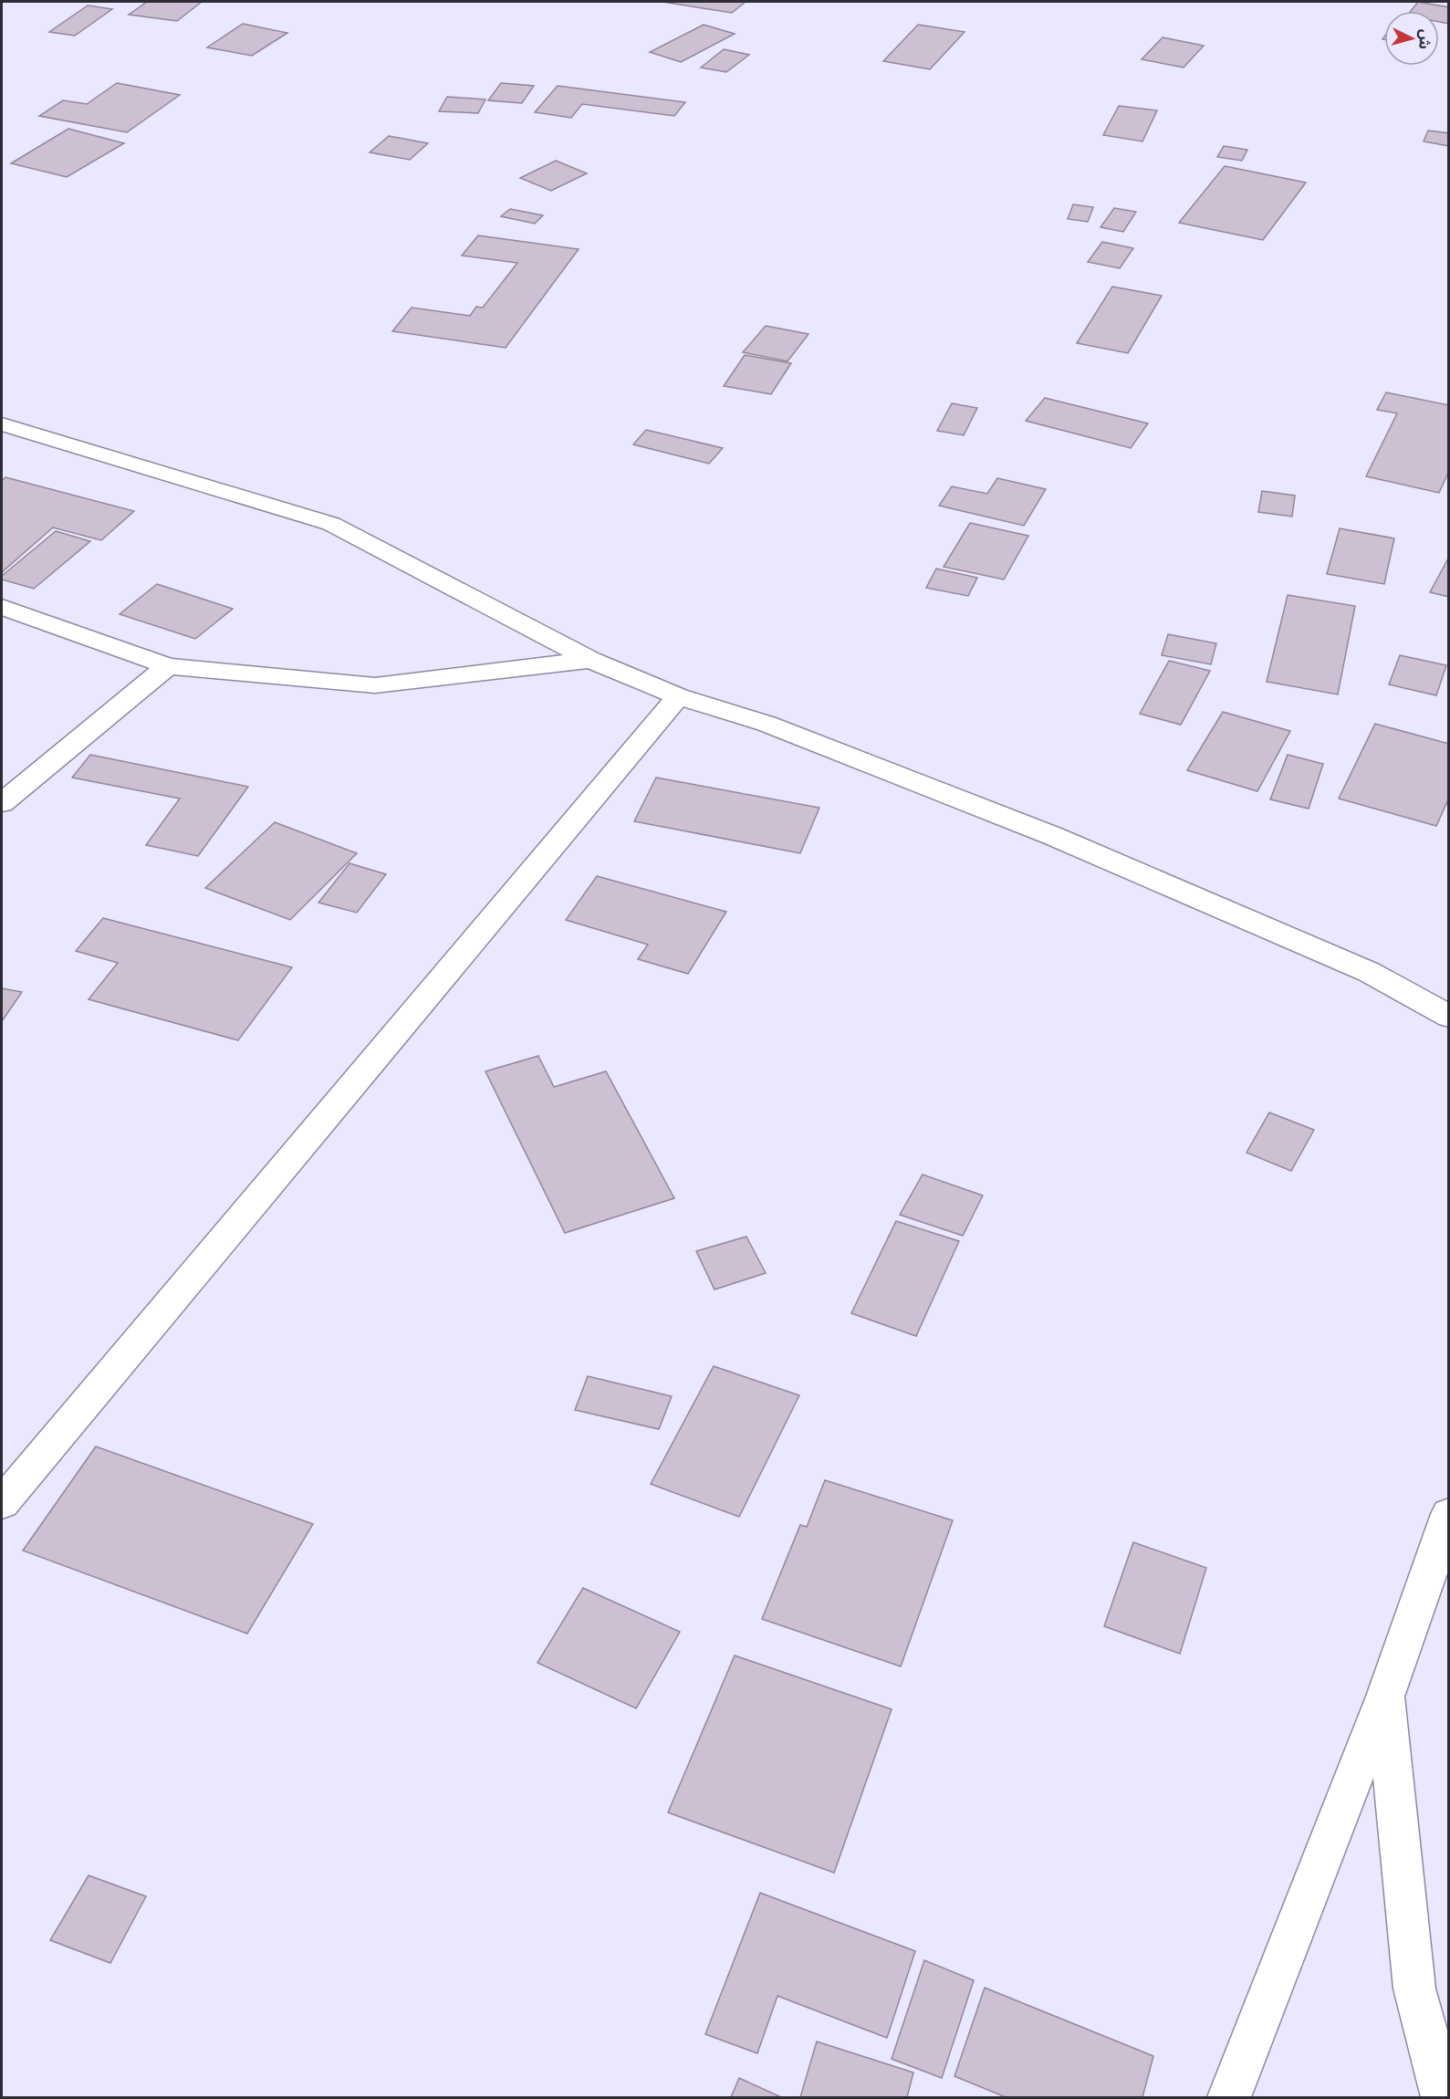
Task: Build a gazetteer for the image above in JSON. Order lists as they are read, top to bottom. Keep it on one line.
{"north":"right"}
